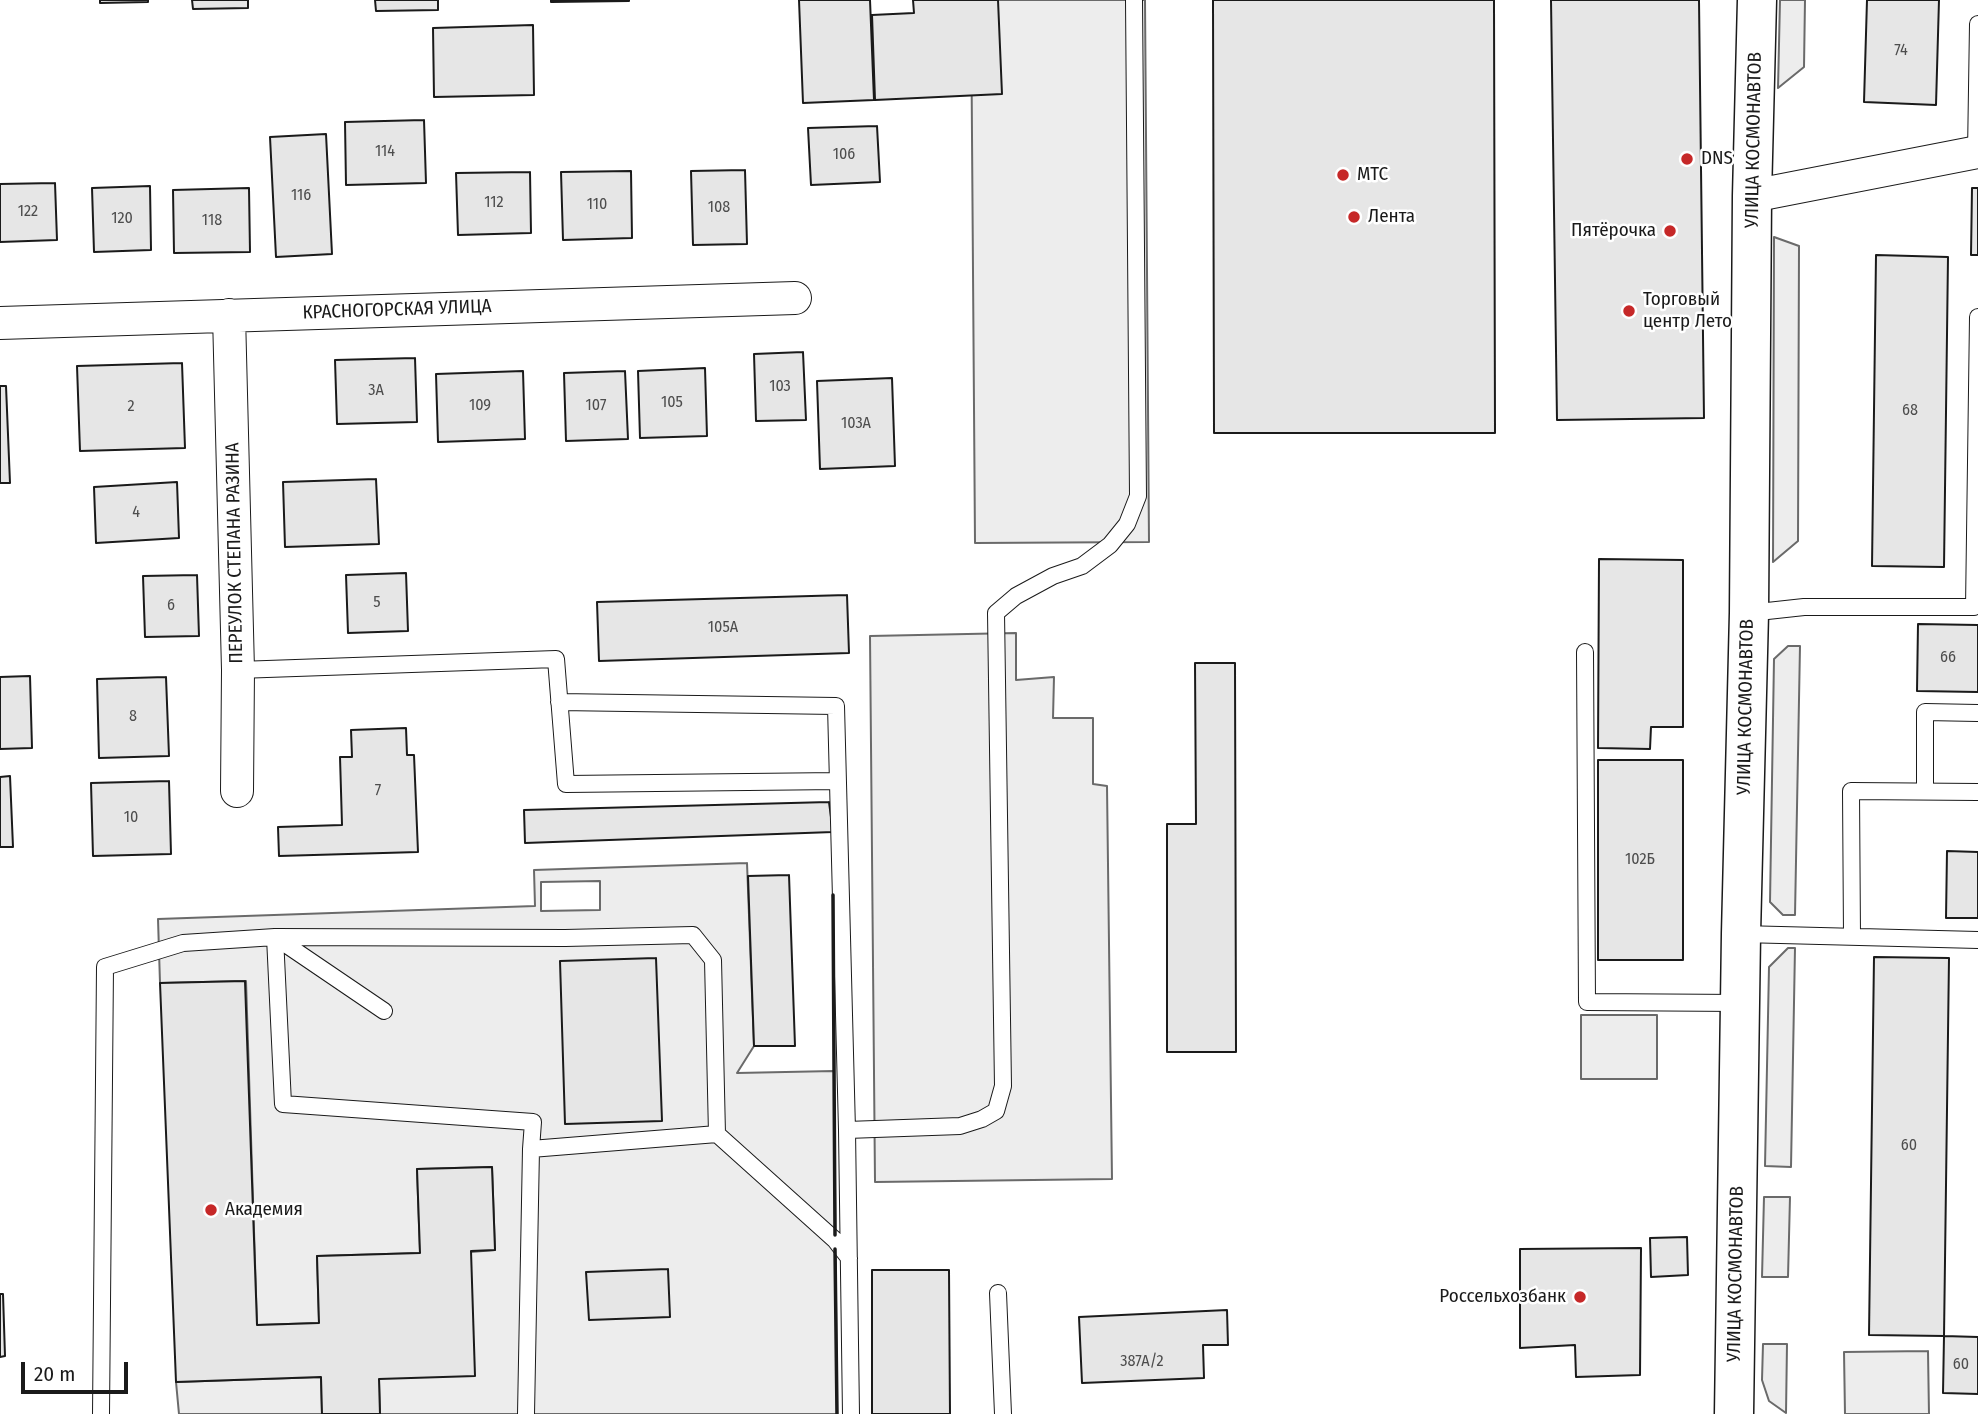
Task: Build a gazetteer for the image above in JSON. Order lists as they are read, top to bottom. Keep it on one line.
{"streets":{"street":["УЛИЦА КОСМОНАВТОВ","КРАСНОГОРСКАЯ УЛИЦА","ПЕРЕУЛОК СТЕПАНА РАЗИНА"]},"crossings":[["КРАСНОГОРСКАЯ УЛИЦА","ПЕРЕУЛОК СТЕПАНА РАЗИНА"]],"places":["DNS","МТС","Лента","Пятёрочка","Торговый центр Лето","Академия","Россельхозбанк"],"house_numbers":["74","114","106","116","112","110","108","122","120","118","103","3А","105","109","107","2","68","103А","4","5","6","105А","66","8","7","10","102Б","60","387А/2","60"],"scale_bar":"20 m"}
